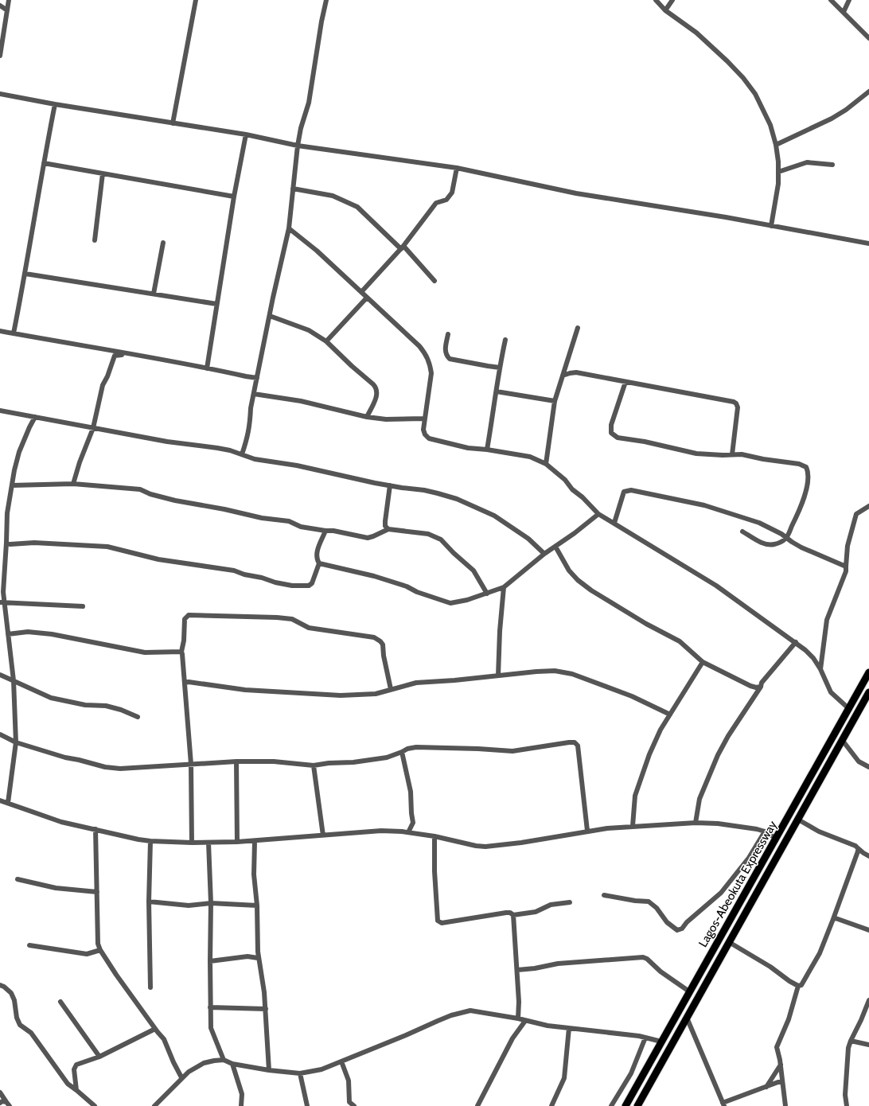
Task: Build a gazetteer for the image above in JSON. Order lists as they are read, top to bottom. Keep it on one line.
{"streets":{"highway":["Lagos-Abeokuta Expressway"]}}
